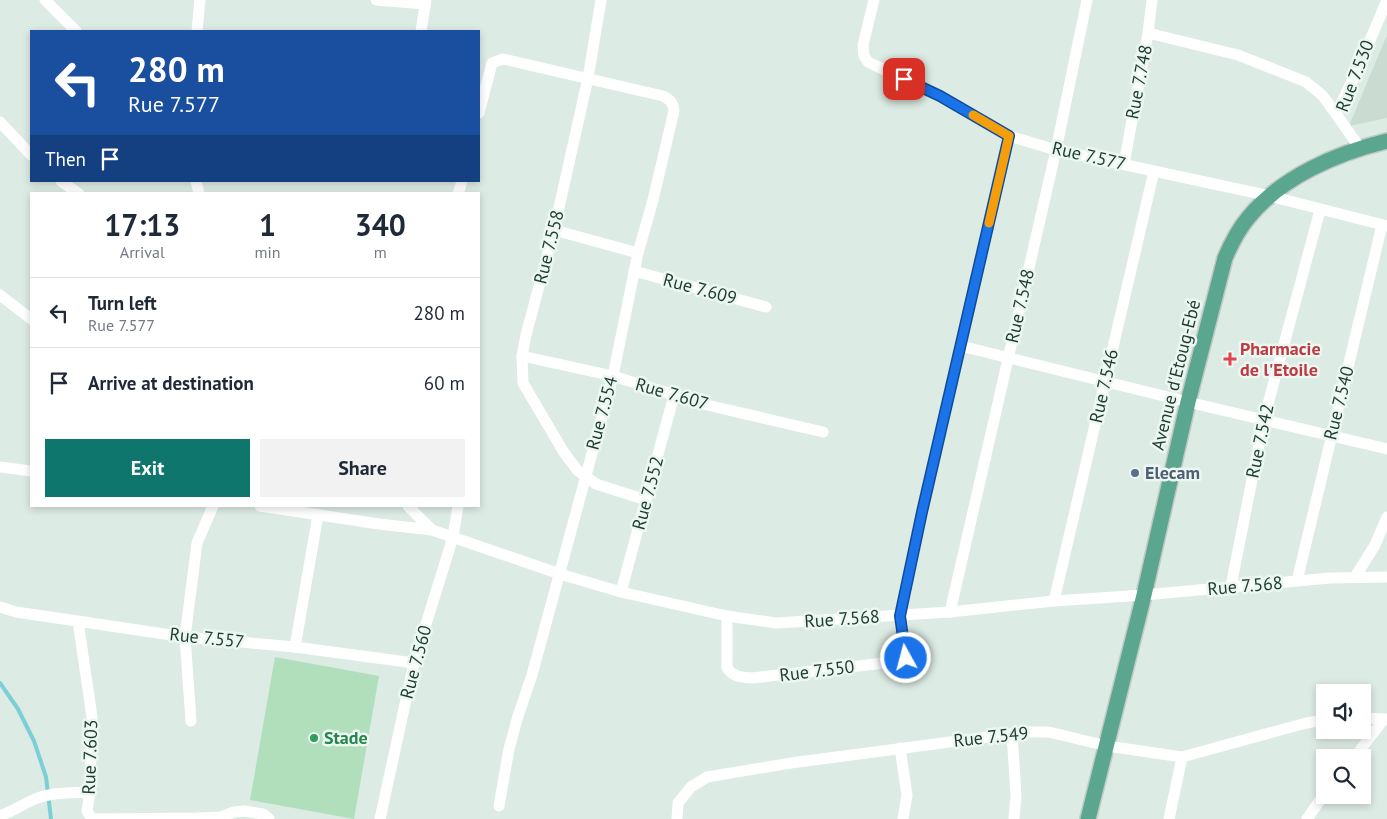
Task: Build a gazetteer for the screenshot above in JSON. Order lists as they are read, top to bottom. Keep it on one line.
{"streets":{"main road":["Avenue d'Etoug-Ebé"],"street":["Rue 7.530","Rue 7.748","Rue 7.577","Rue 7.558","Rue 7.609","Rue 7.548","Rue 7.546","Rue 7.607","Rue 7.540","Rue 7.554","Rue 7.542","Rue 7.552","Rue 7.568","Rue 7.557","Rue 7.560","Rue 7.550","Rue 7.549","Rue 7.603"]},"crossings":[["Rue 7.530","Avenue d'Etoug-Ebé"],["Rue 7.748","Rue 7.577"],["Rue 7.577","Rue 7.548"],["Rue 7.577","Avenue d'Etoug-Ebé"],["Rue 7.577","Rue 7.546"],["Rue 7.577","Rue 7.540"],["Rue 7.577","Rue 7.542"],["Rue 7.577","Rue 7.550"],["Rue 7.558","Rue 7.607"],["Rue 7.558","Rue 7.554"],["Rue 7.609","Rue 7.554"],["Rue 7.548","Rue 7.568"],["Avenue d'Etoug-Ebé","Rue 7.568"],["Avenue d'Etoug-Ebé","Rue 7.549"],["Rue 7.546","Rue 7.568"],["Rue 7.607","Rue 7.554"],["Rue 7.607","Rue 7.552"],["Rue 7.540","Rue 7.568"],["Rue 7.554","Rue 7.568"],["Rue 7.542","Rue 7.568"],["Rue 7.552","Rue 7.568"],["Rue 7.568","Rue 7.560"],["Rue 7.568","Rue 7.550"],["Rue 7.557","Rue 7.560"],["Rue 7.557","Rue 7.603"]],"places":{"health":["Pharmacie de l'Etoile"],"other":["Elecam","Stade"]},"page":{"turn":["280 m","Rue 7.577"],"then":"Then","eta":["17:13","Arrival","1","min","340","m"],"list":[{"name":"Turn left","note":"Rue 7.577","value":"280 m"},{"name":"Arrive at destination","value":"60 m"}],"buttons":["Exit","Share"]}}
